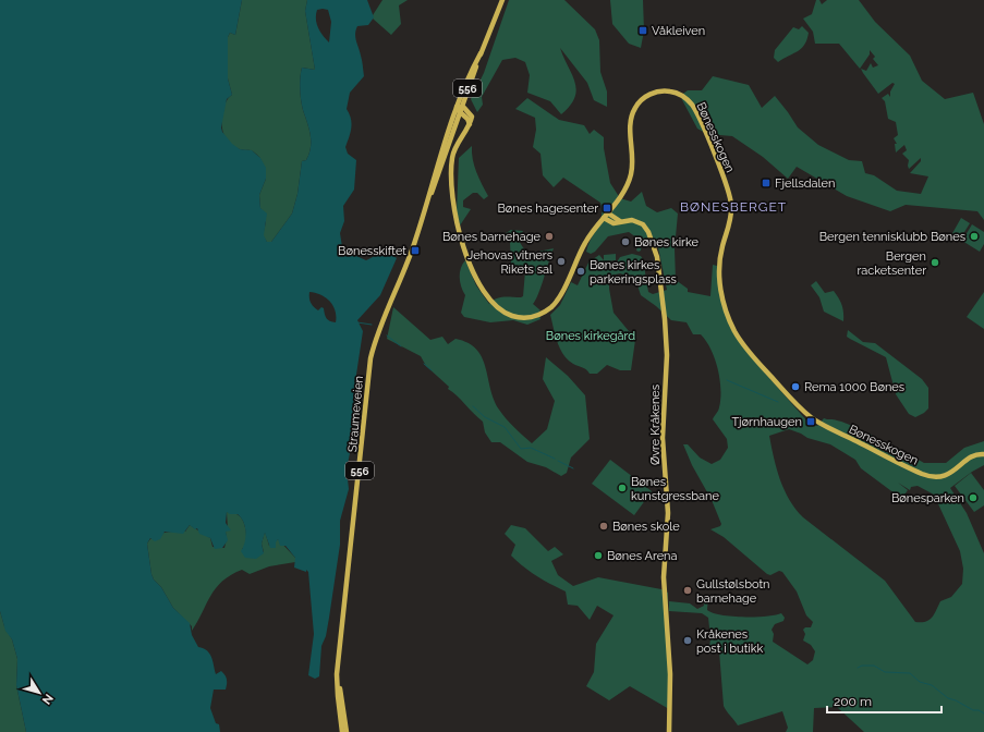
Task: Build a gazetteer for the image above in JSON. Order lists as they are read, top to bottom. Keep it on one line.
{"streets":{"main road":["556","Bønesskogen","Straumeveien","Øvre Kråkenes"]},"crossings":[["Bønesskogen","Øvre Kråkenes"]],"districts":["BØNESBERGET"],"parks":["Bønes kirkegård"],"places":{"transit":["Våkleiven","Fjellsdalen","Bønes hagesenter","Bønesskiftet","Tjørnhaugen"],"other":["Bønes barnehage","Bergen tennisklubb Bønes","Bønes kirke","Jehovas vitners Rikets sal","Bergen racketsenter","Bønes kirkes parkeringsplass","Rema 1000 Bønes","Bønes kunstgressbane","Bønesparken","Bønes skole","Bønes Arena","Gullstølsbotn barnehage","Kråkenes post i butikk"]},"scale_bar":"200 m","north":"bottom right"}
